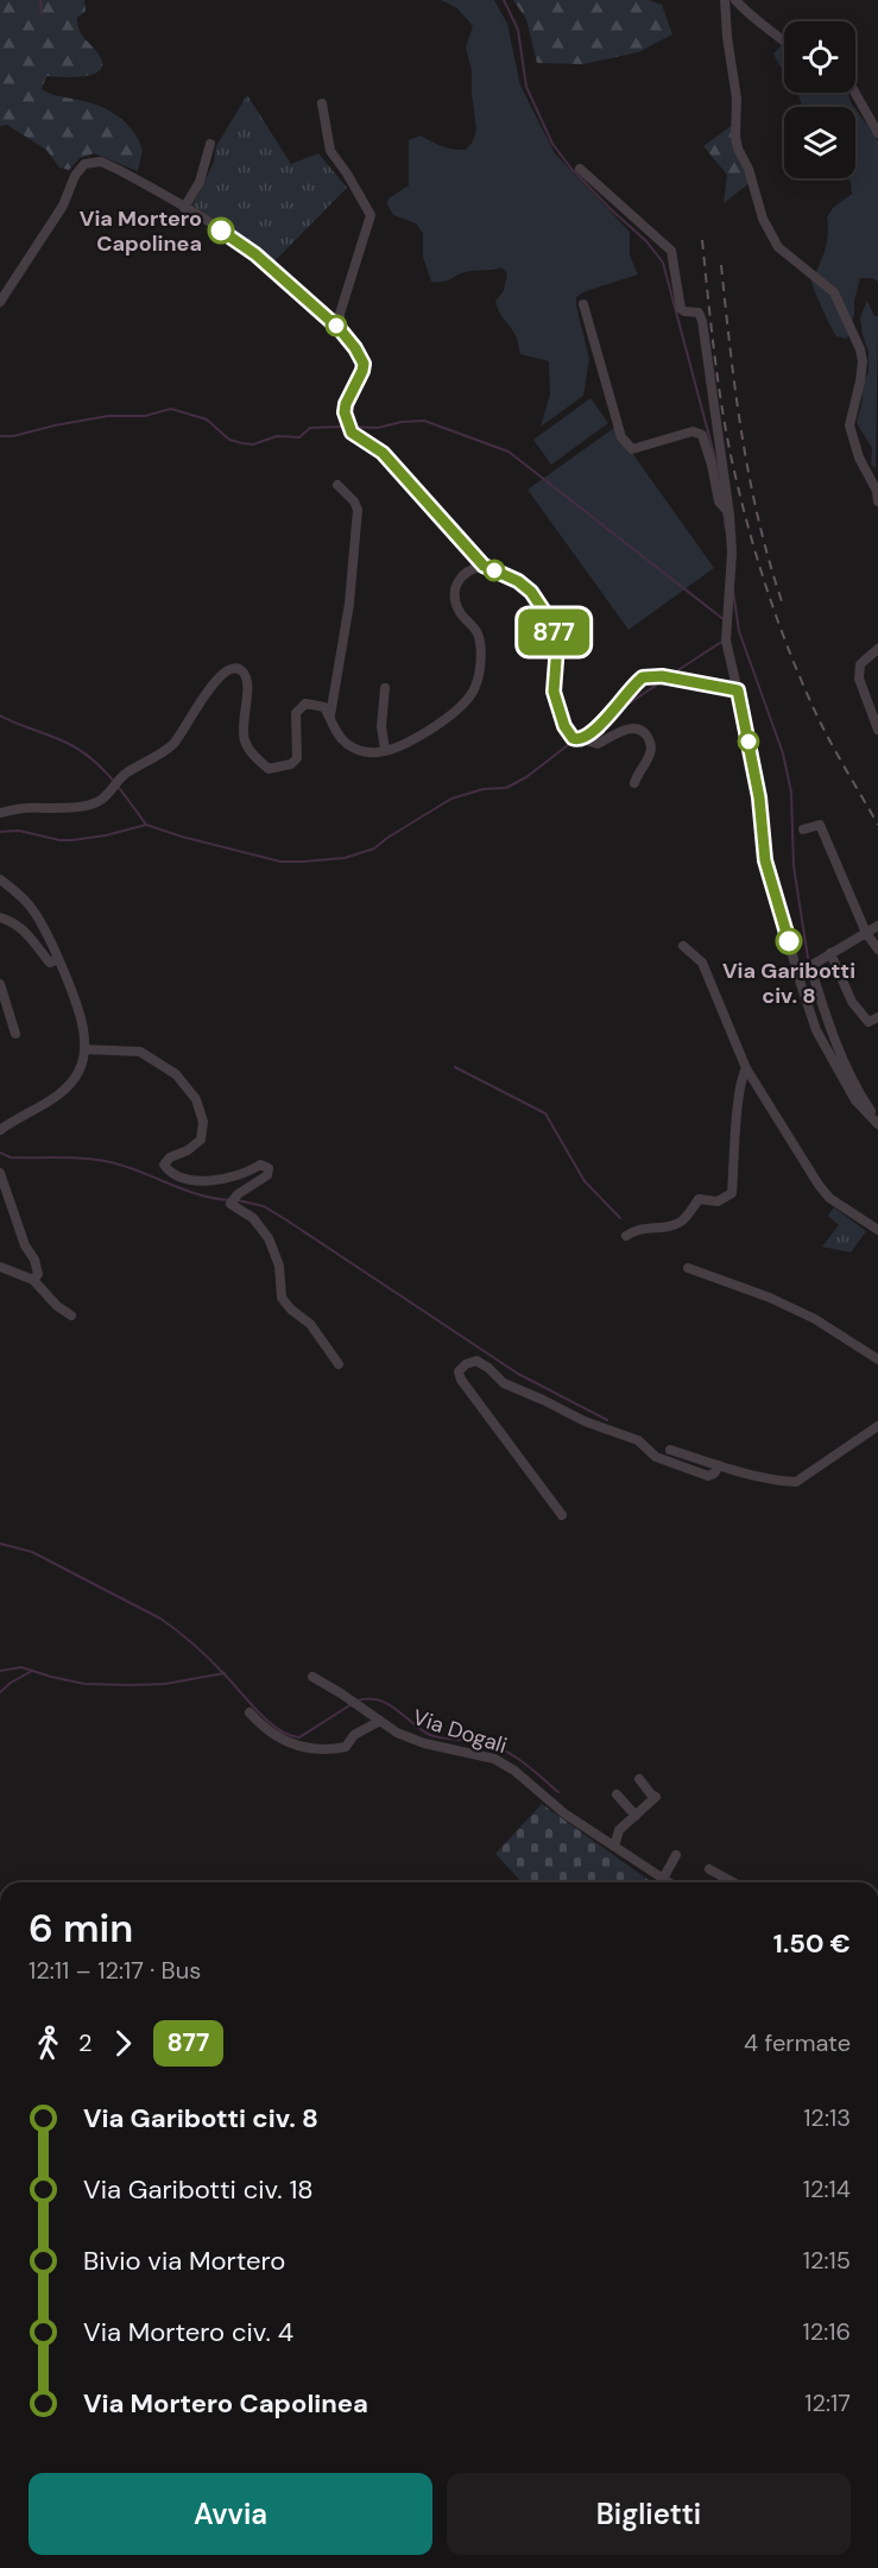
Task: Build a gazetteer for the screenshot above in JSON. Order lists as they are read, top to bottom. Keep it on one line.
{"streets":{"street":["Via Dogali"]},"places":["Via Mortero Capolinea","Via Garibotti civ. 8"],"lines":["bus line 877"],"page":{"on_map":"877","heading":["6 min","12:11 – 12:17 · Bus","1.50 €"],"legs":["2","877","4 fermate"],"list":[{"name":"Via Garibotti civ. 8","value":"12:13"},{"name":"Via Garibotti civ. 18","value":"12:14"},{"name":"Bivio via Mortero","value":"12:15"},{"name":"Via Mortero civ. 4","value":"12:16"},{"name":"Via Mortero Capolinea","value":"12:17"}],"buttons":["Avvia","Biglietti"]}}
